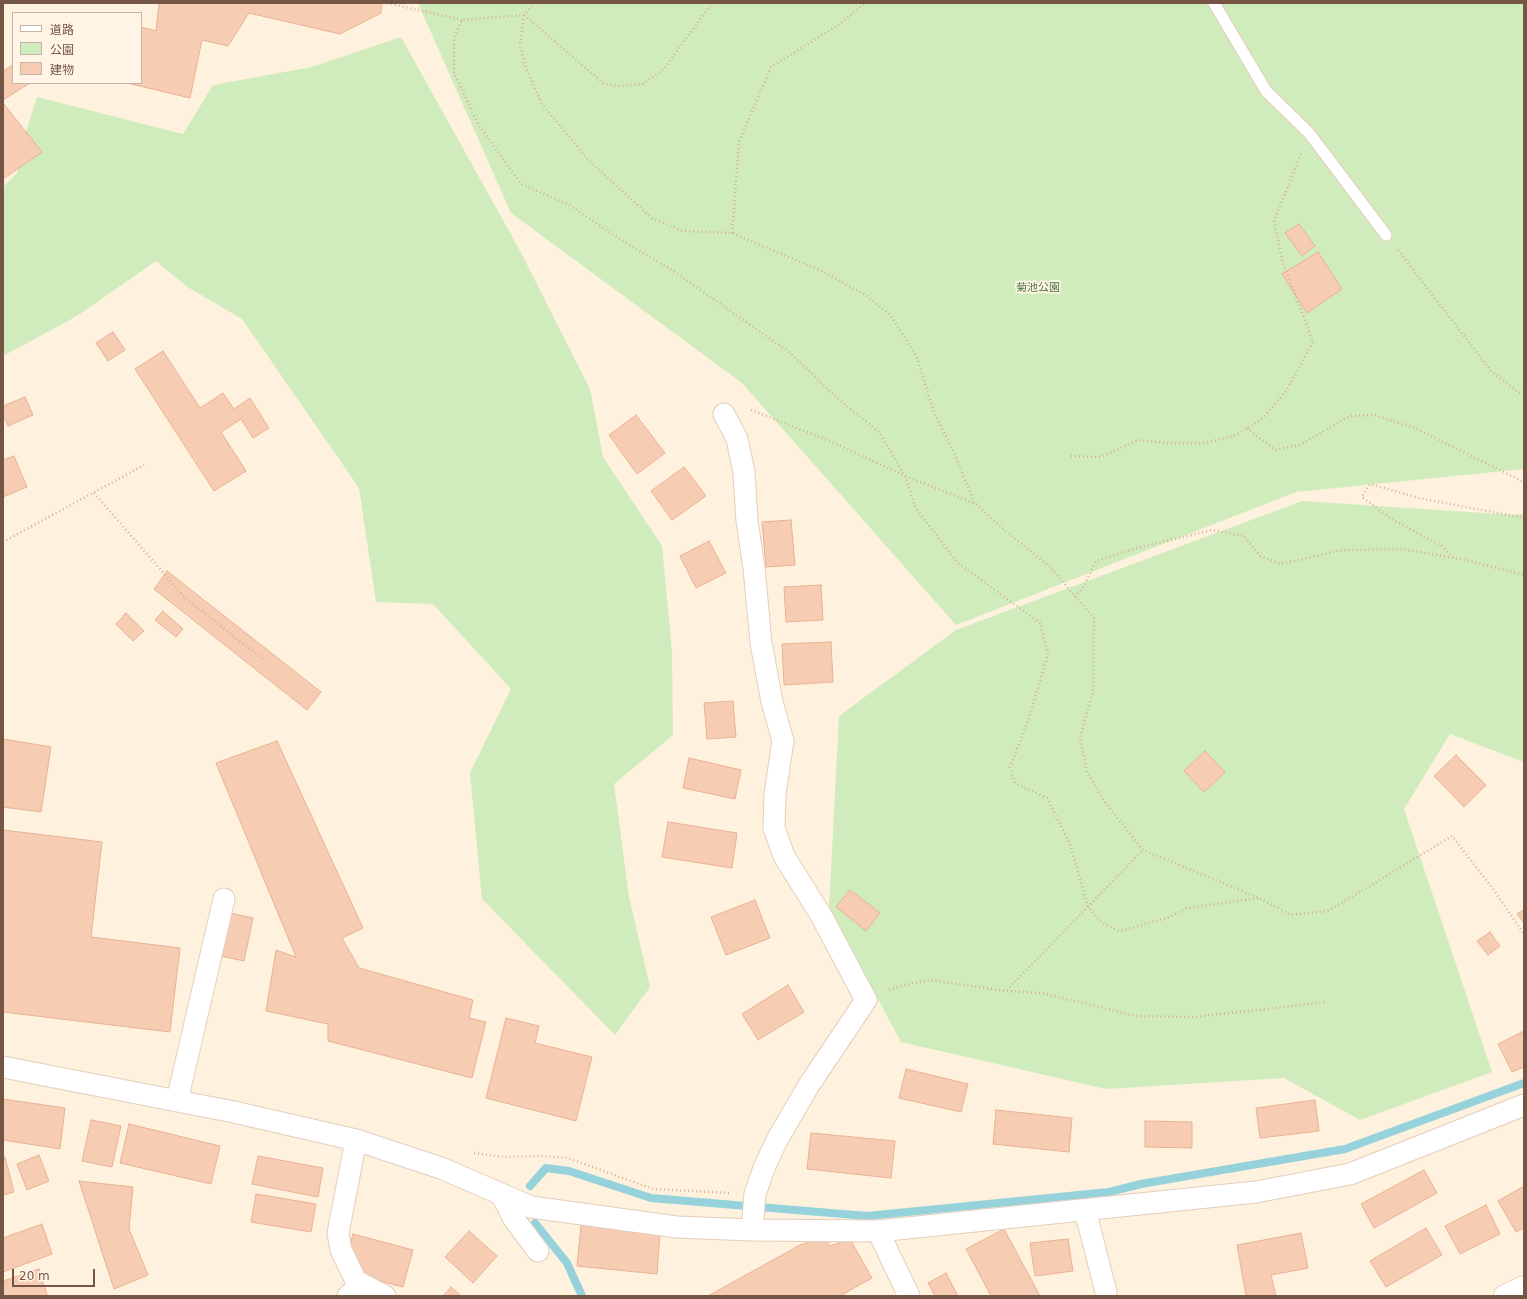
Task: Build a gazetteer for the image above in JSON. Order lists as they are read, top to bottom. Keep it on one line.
{"parks":["菊池公園"],"legend":["道路","公園","建物"],"scale_bar":"20 m"}
